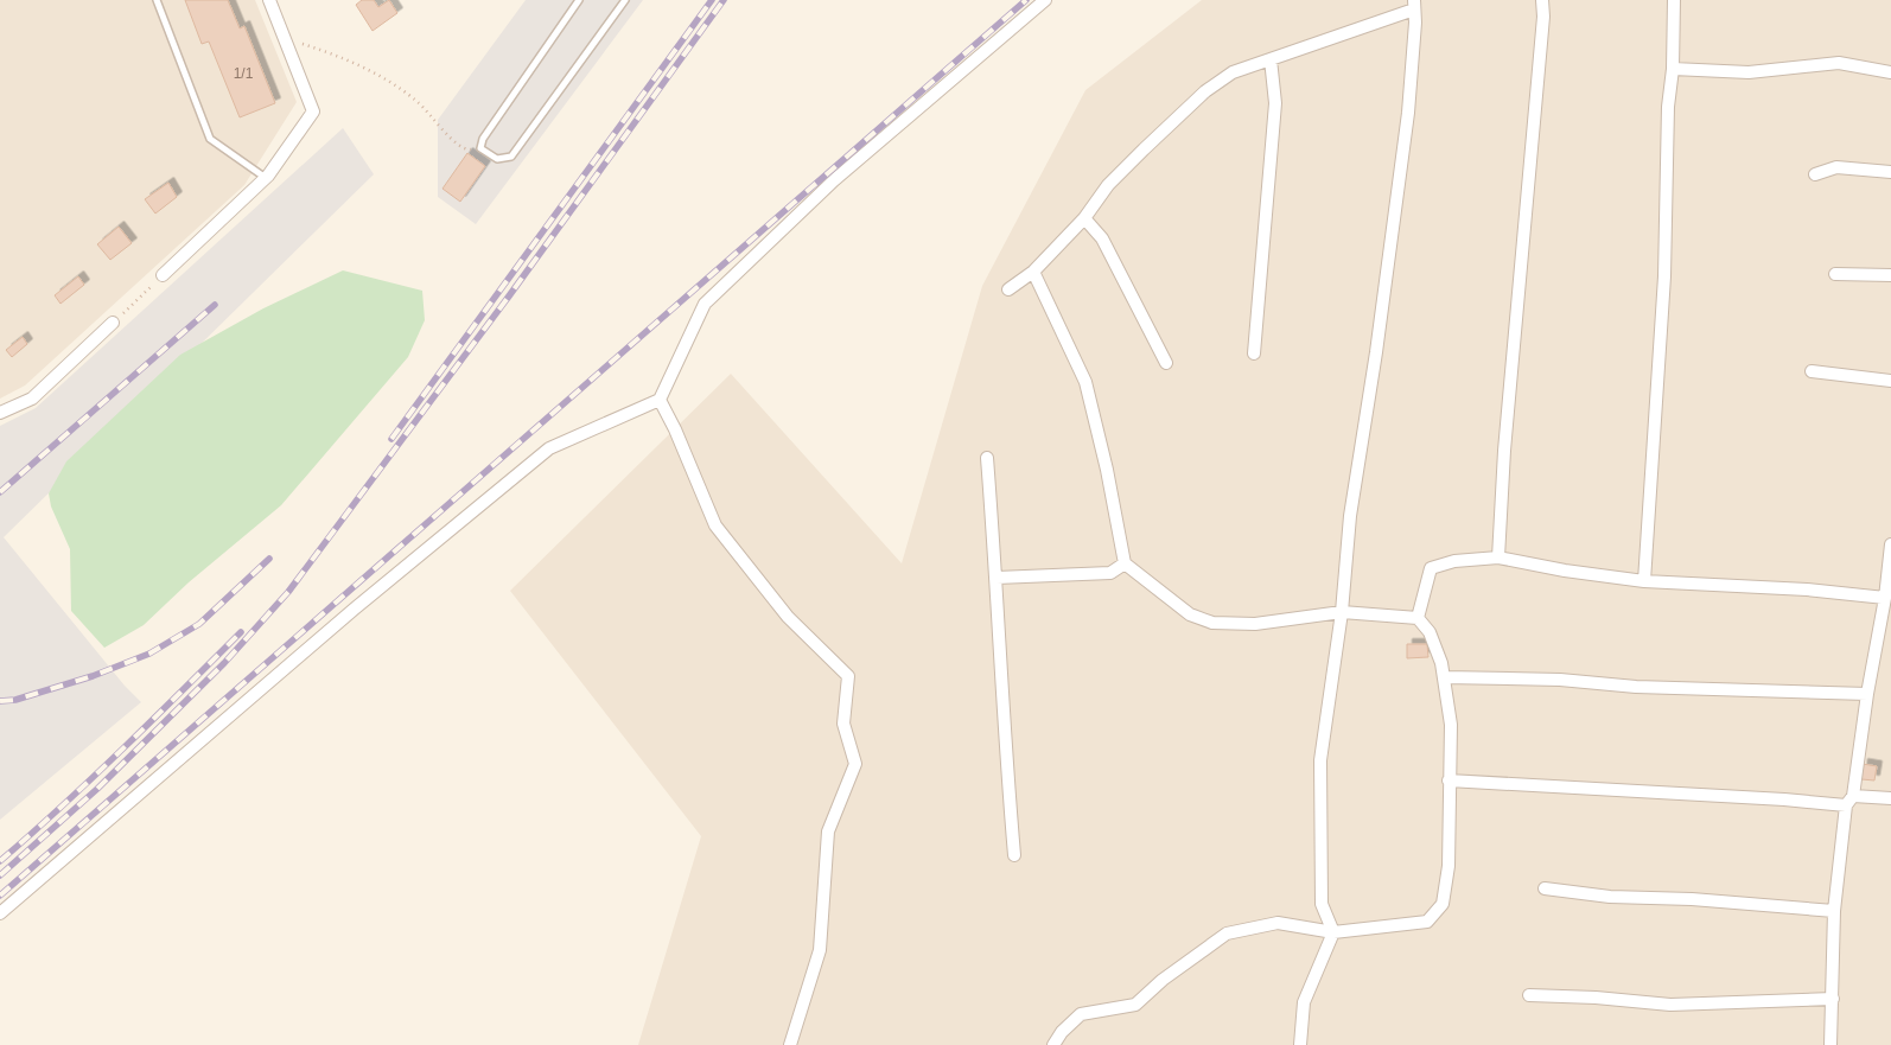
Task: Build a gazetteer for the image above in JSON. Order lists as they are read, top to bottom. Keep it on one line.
{"house_numbers":["1/1"]}
